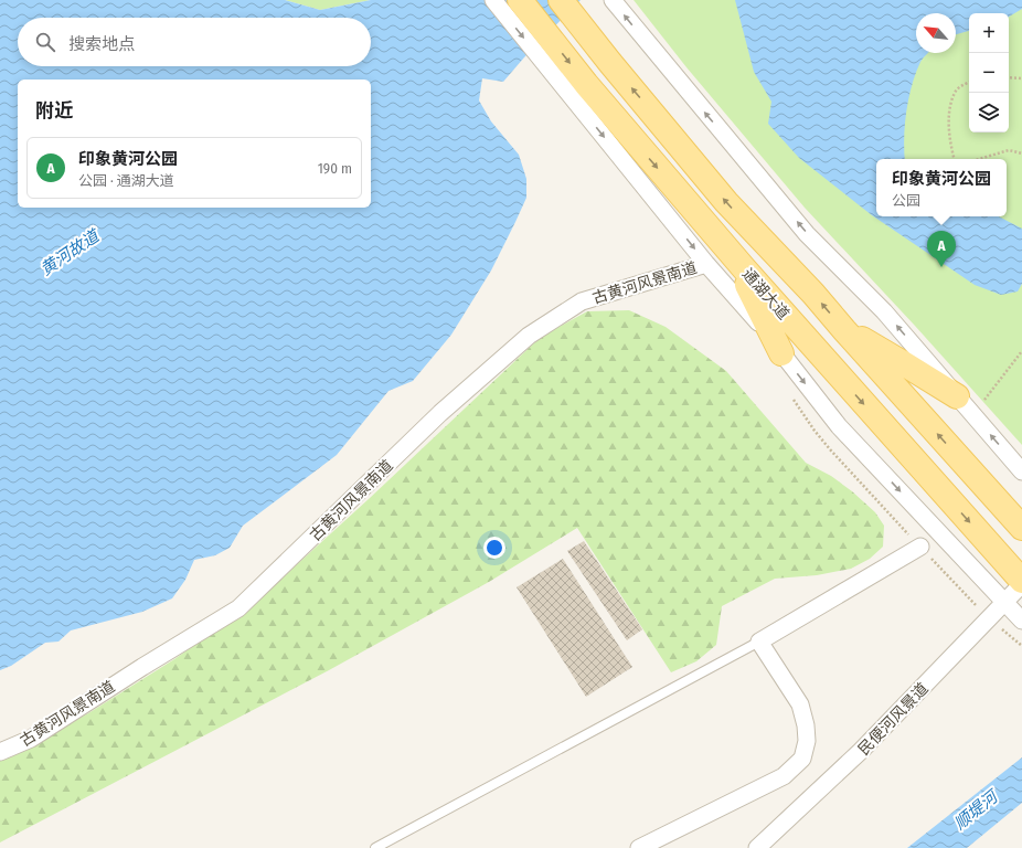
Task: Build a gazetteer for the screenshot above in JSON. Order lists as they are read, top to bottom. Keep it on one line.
{"streets":{"main road":["通湖大道"],"street":["古黄河风景南道","民便河风景道"]},"water":["黄河故道","顺堤河"],"north":"top left","page":{"map_buttons":["+","−"],"search":"搜索地点","heading":"附近","list":[{"mark":"A","name":"印象黄河公园","note":"公园 · 通湖大道","value":"190 m"}],"popup":["印象黄河公园","公园"],"pins":"A"}}
